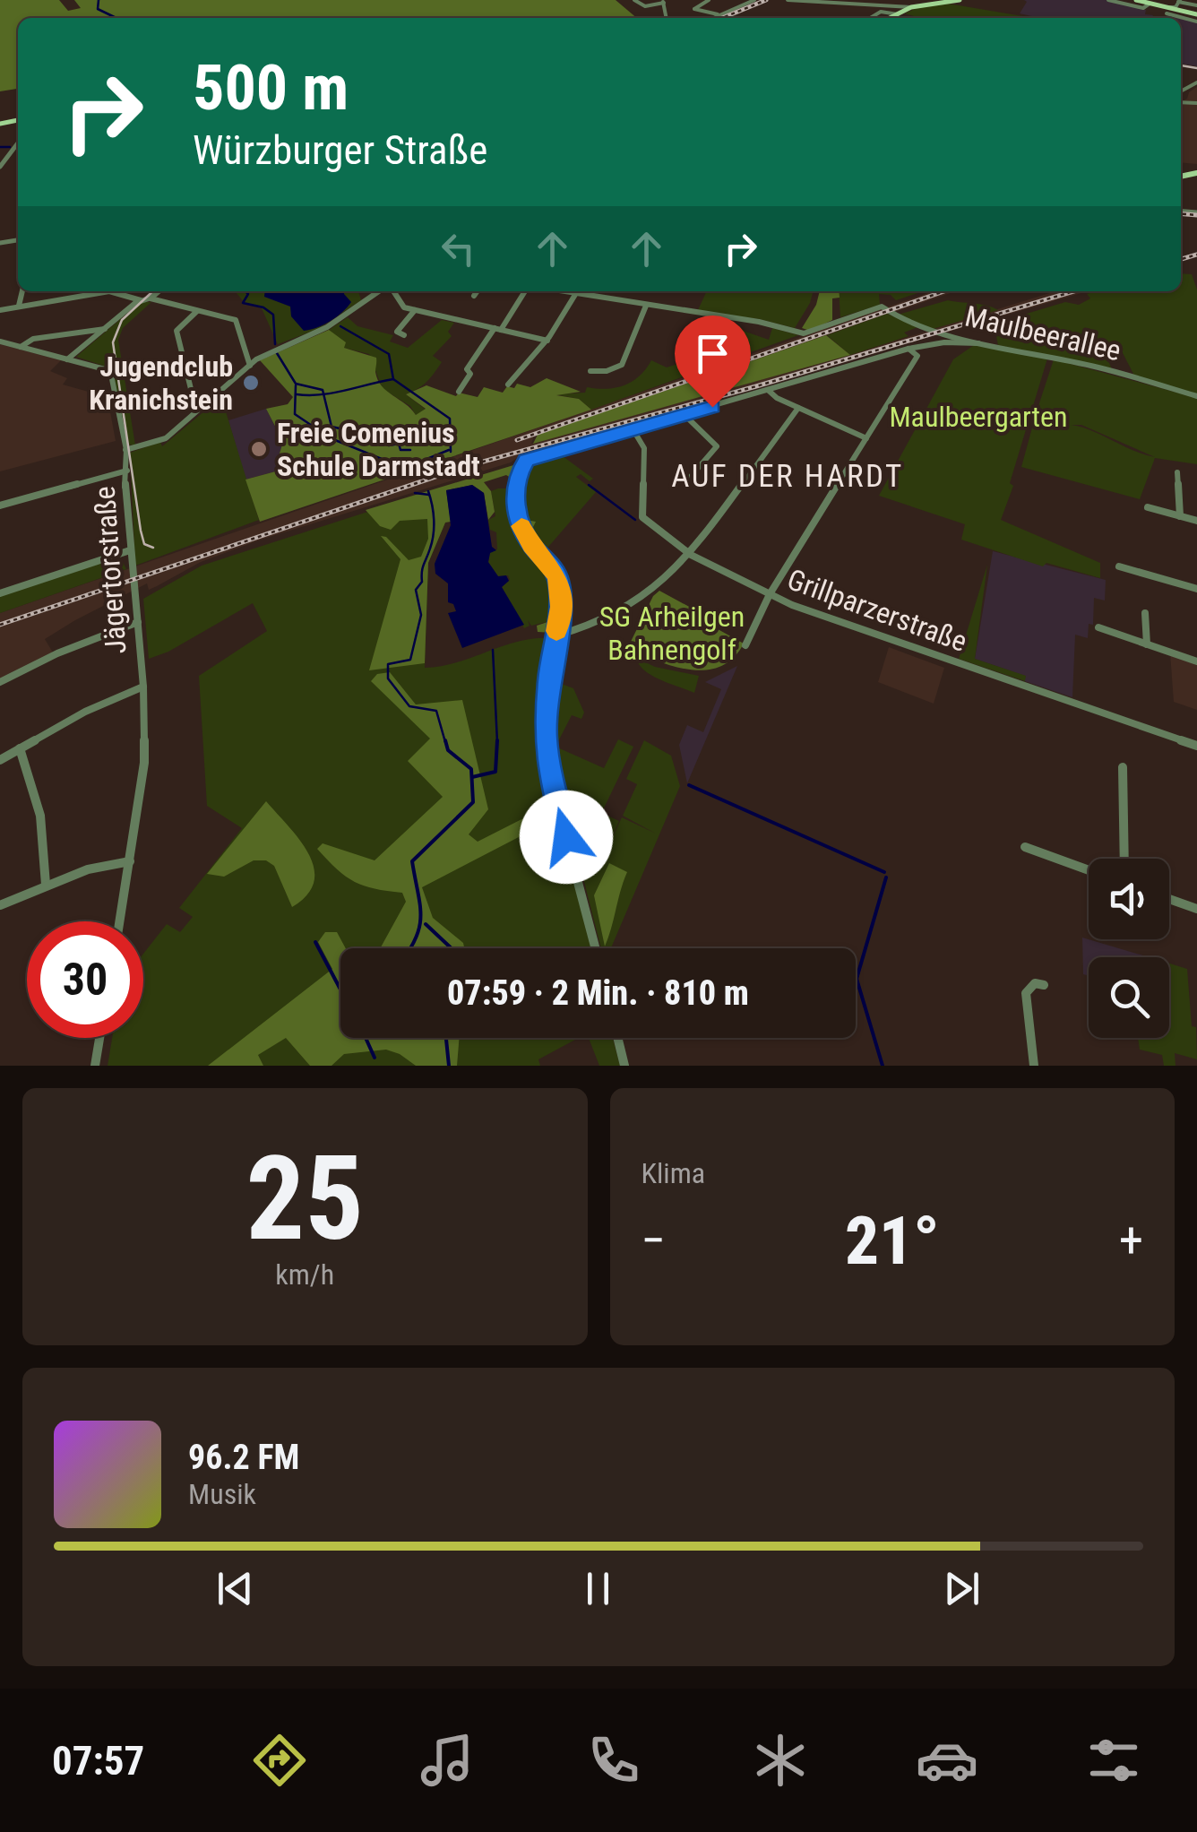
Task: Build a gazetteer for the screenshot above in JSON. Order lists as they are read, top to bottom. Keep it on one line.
{"streets":{"street":["Maulbeerallee","Jägertorstraße","Grillparzerstraße"]},"districts":["AUF DER HARDT"],"parks":["Maulbeergarten","SG Arheilgen Bahnengolf"],"places":["Jugendclub Kranichstein","Freie Comenius Schule Darmstadt"],"page":{"turn":["500 m","Würzburger Straße"],"limit":"30","trip":"07:59 · 2 Min. · 810 m","tile":[["25","km/h"],"Klima"],"heat":["−","21°","+"],"song":["96.2 FM","Musik"],"tabs":"07:57"}}
